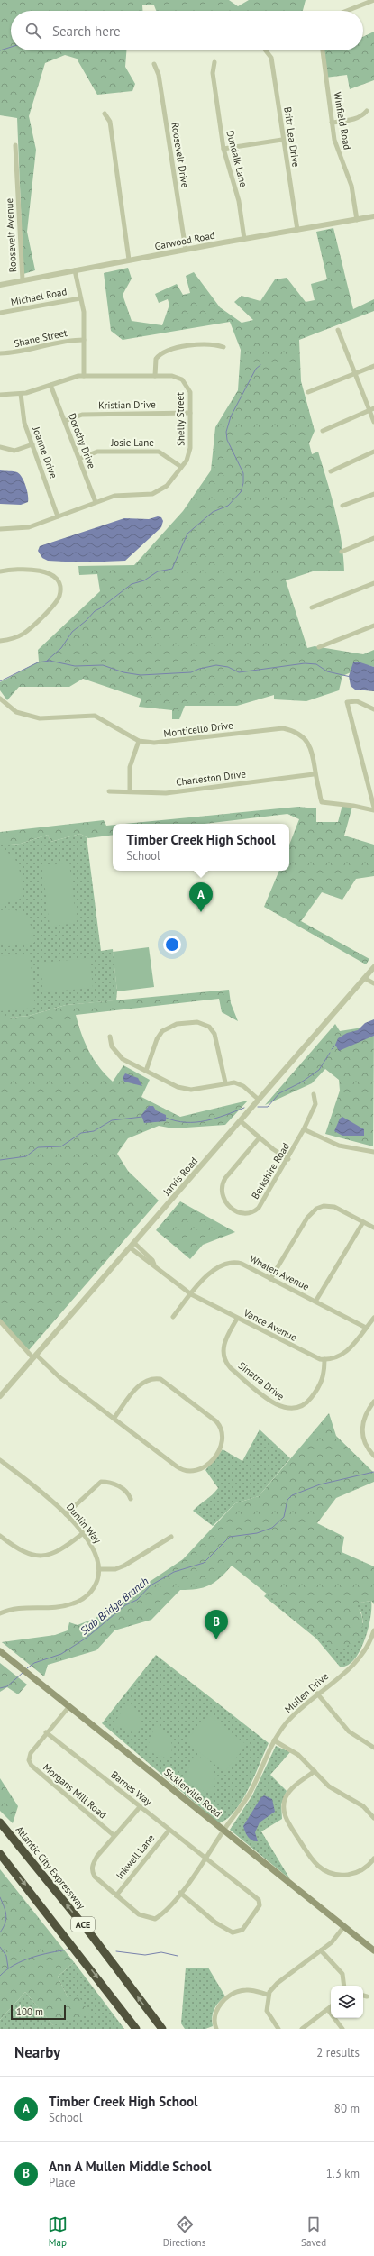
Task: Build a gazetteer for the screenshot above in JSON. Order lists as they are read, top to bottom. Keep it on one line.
{"streets":{"highway":["Atlantic City Expressway","ACE"],"main road":["Sicklerville Road"],"street":["Winfield Road","Britt Lea Drive","Roosevelt Drive","Dundalk Lane","Roosevelt Avenue","Garwood Road","Michael Road","Shane Street","Kristian Drive","Shelly Street","Dorothy Drive","Josie Lane","Joanne Drive","Monticello Drive","Charleston Drive","Berkshire Road","Jarvis Road","Whalen Avenue","Vance Avenue","Sinatra Drive","Dunlin Way","Mullen Drive","Barnes Way","Morgans Mill Road","Inkwell Lane"]},"crossings":[["Winfield Road","Garwood Road"],["Britt Lea Drive","Garwood Road"],["Roosevelt Drive","Garwood Road"],["Dundalk Lane","Garwood Road"],["Roosevelt Avenue","Garwood Road"],["Kristian Drive","Shelly Street"],["Kristian Drive","Dorothy Drive"],["Shelly Street","Dorothy Drive"],["Shelly Street","Josie Lane"],["Shelly Street","Joanne Drive"],["Dorothy Drive","Josie Lane"],["Monticello Drive","Charleston Drive"],["Jarvis Road","Vance Avenue"],["Whalen Avenue","Vance Avenue"],["Vance Avenue","Sinatra Drive"],["Mullen Drive","Barnes Way"],["Mullen Drive","Sicklerville Road"],["Mullen Drive","Inkwell Lane"],["Barnes Way","Morgans Mill Road"],["Barnes Way","Inkwell Lane"],["Morgans Mill Road","Sicklerville Road"]],"water":["Slab Bridge Branch"],"scale_bar":"100 m","page":{"search":"Search here","popup":["Timber Creek High School","School"],"pins":["A","B"],"scale":"100 m","heading":["Nearby","2 results"],"list":[{"mark":"A","name":"Timber Creek High School","note":"School","value":"80 m"},{"mark":"B","name":"Ann A Mullen Middle School","note":"Place","value":"1.3 km"}],"nav":["Map","Directions","Saved"]}}
